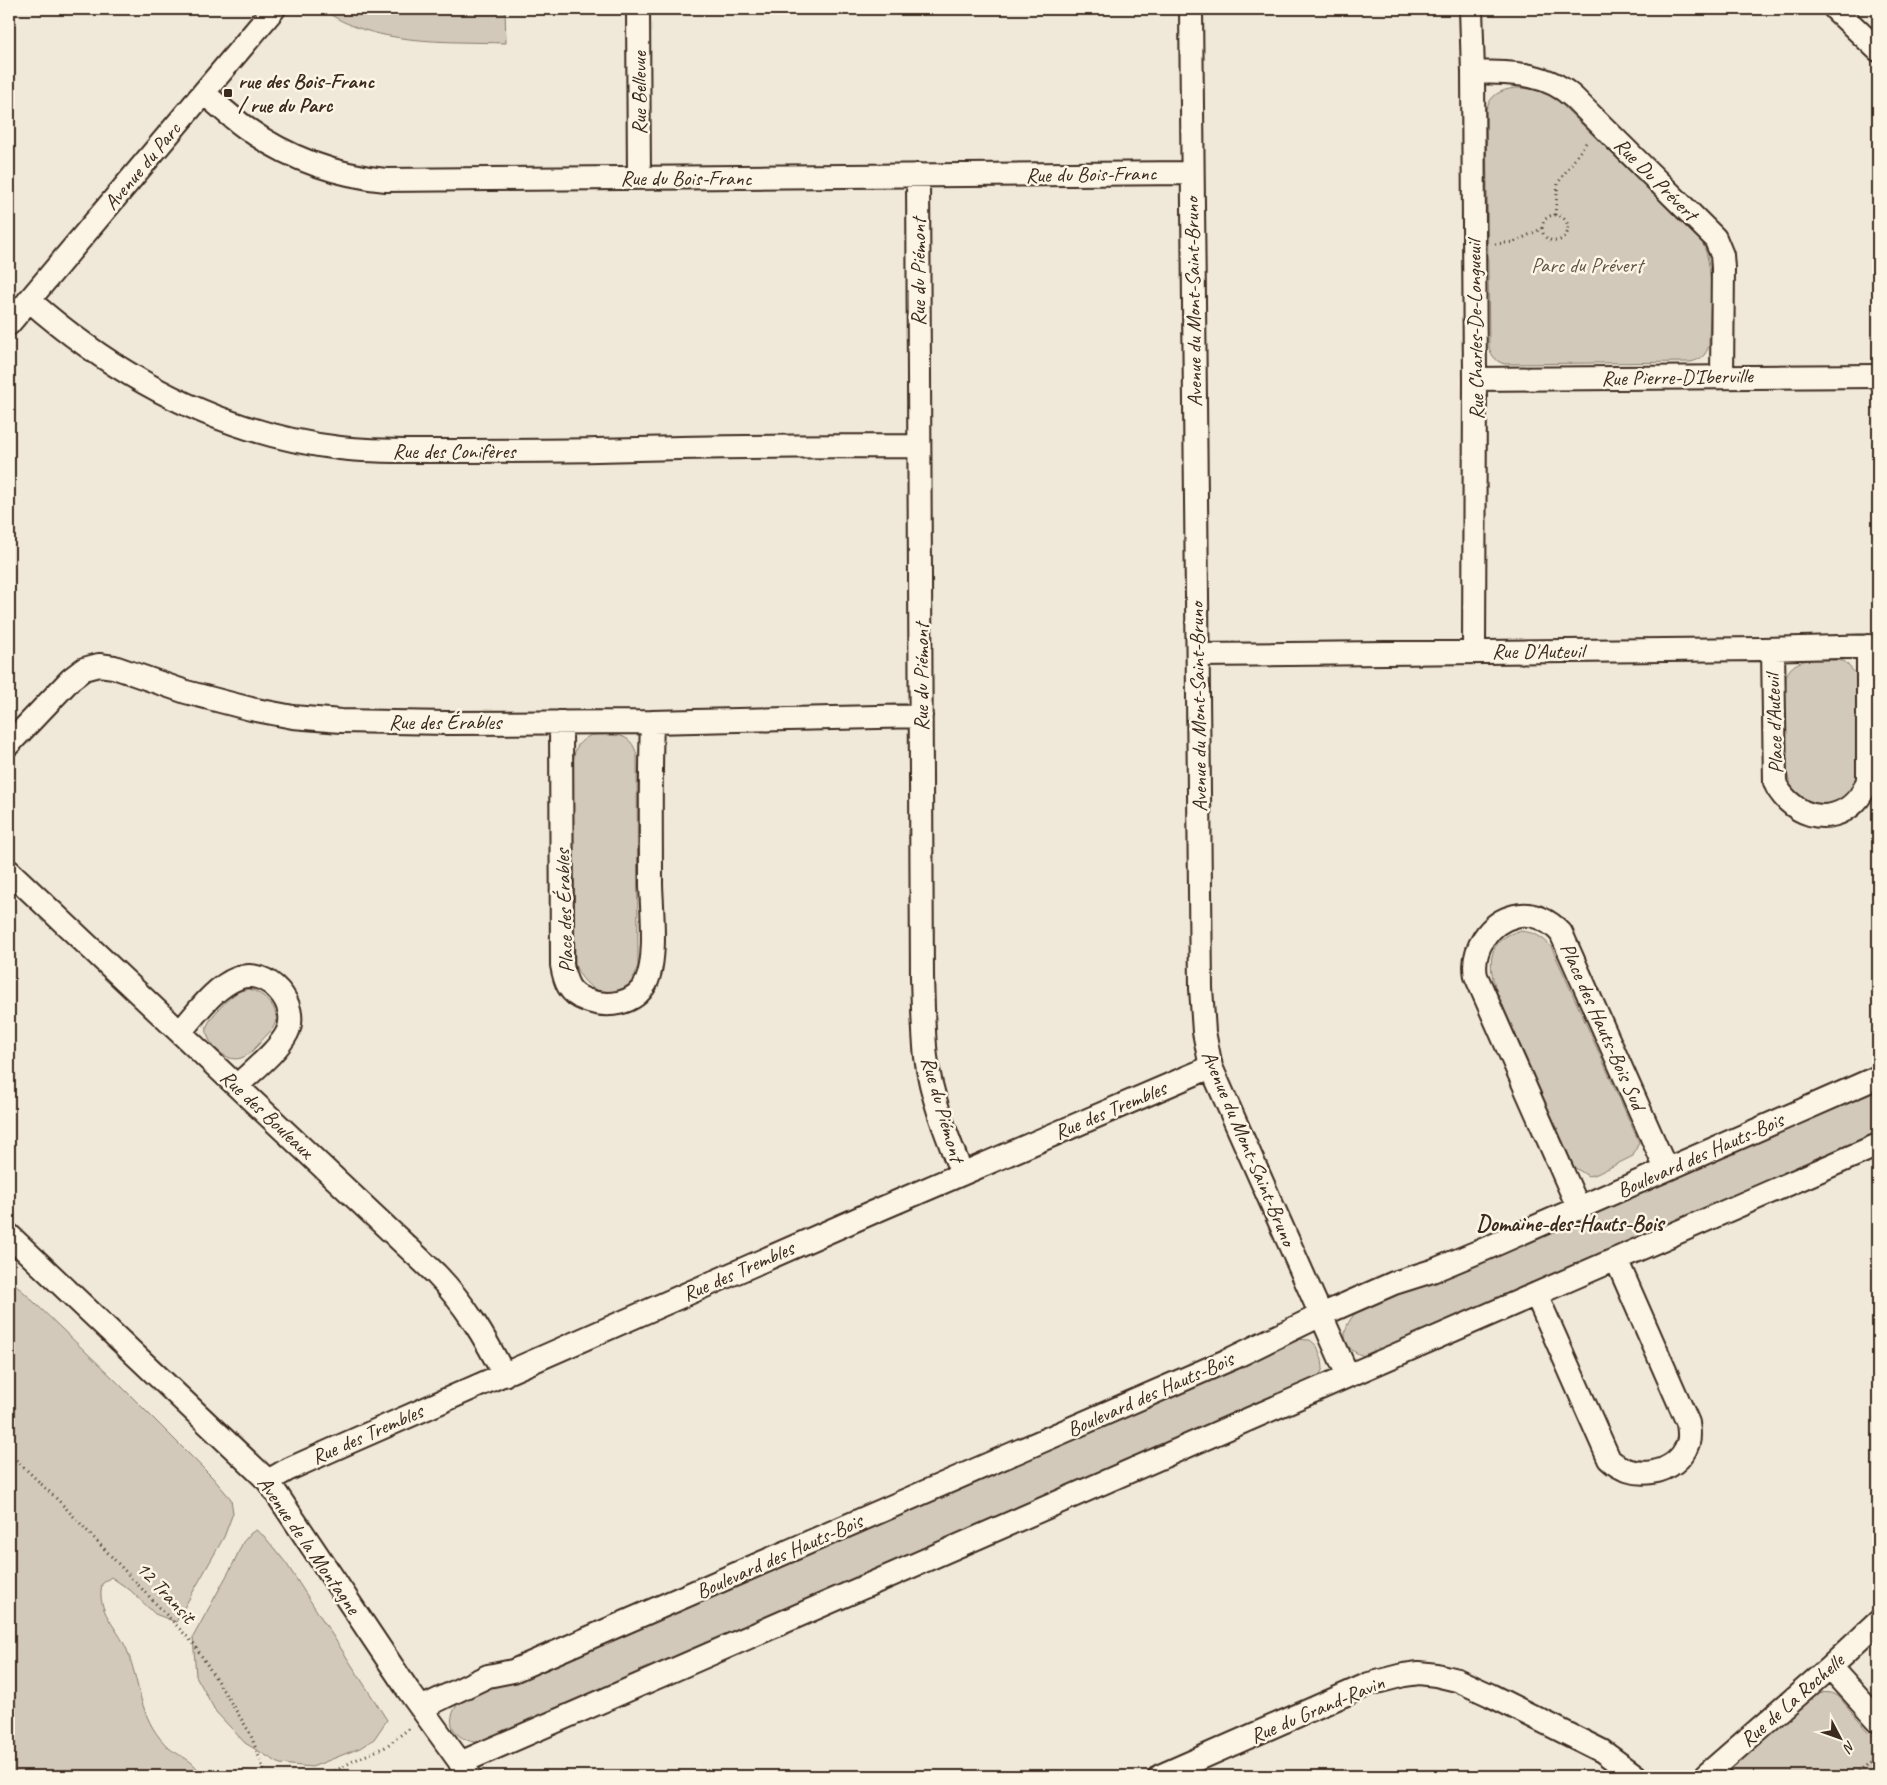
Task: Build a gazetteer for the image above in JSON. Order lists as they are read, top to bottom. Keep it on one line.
{"streets":{"street":["Rue Bellevue","Avenue du Parc","Rue du Bois-Franc","Rue Du Prévert","Rue du Piémont","Avenue du Mont-Saint-Bruno","Rue Charles-De-Longueuil","Rue Pierre-D'Iberville","Rue des Conifères","Rue D'Auteuil","Rue des Érables","Place d'Auteuil","Place des Érables","Place des Hauts-Bois Sud","Rue des Trembles","Rue des Bouleaux","Boulevard des Hauts-Bois","Avenue de la Montagne","Rue de La Rochelle","Rue du Grand-Ravin"],"path":["12 Transit"]},"crossings":[["Rue Bellevue","Rue du Bois-Franc"],["Avenue du Parc","Rue du Bois-Franc"],["Avenue du Parc","Rue des Conifères"],["Rue du Bois-Franc","Rue du Piémont"],["Rue du Bois-Franc","Avenue du Mont-Saint-Bruno"],["Rue Du Prévert","Rue Charles-De-Longueuil"],["Rue Du Prévert","Rue Pierre-D'Iberville"],["Rue du Piémont","Rue des Conifères"],["Rue du Piémont","Rue des Érables"],["Rue du Piémont","Rue des Trembles"],["Avenue du Mont-Saint-Bruno","Rue D'Auteuil"],["Avenue du Mont-Saint-Bruno","Rue des Trembles"],["Avenue du Mont-Saint-Bruno","Boulevard des Hauts-Bois"],["Rue Charles-De-Longueuil","Rue Pierre-D'Iberville"],["Rue Charles-De-Longueuil","Rue D'Auteuil"],["Rue D'Auteuil","Place d'Auteuil"],["Rue des Érables","Place des Érables"],["Place des Hauts-Bois Sud","Boulevard des Hauts-Bois"],["Rue des Trembles","Rue des Bouleaux"],["Rue des Trembles","Avenue de la Montagne"],["Boulevard des Hauts-Bois","Avenue de la Montagne"]],"districts":["Domaine-des-Hauts-Bois"],"parks":["Parc du Prévert"],"places":{"transit":["rue des Bois-Franc / rue du Parc"]},"north":"bottom right"}
